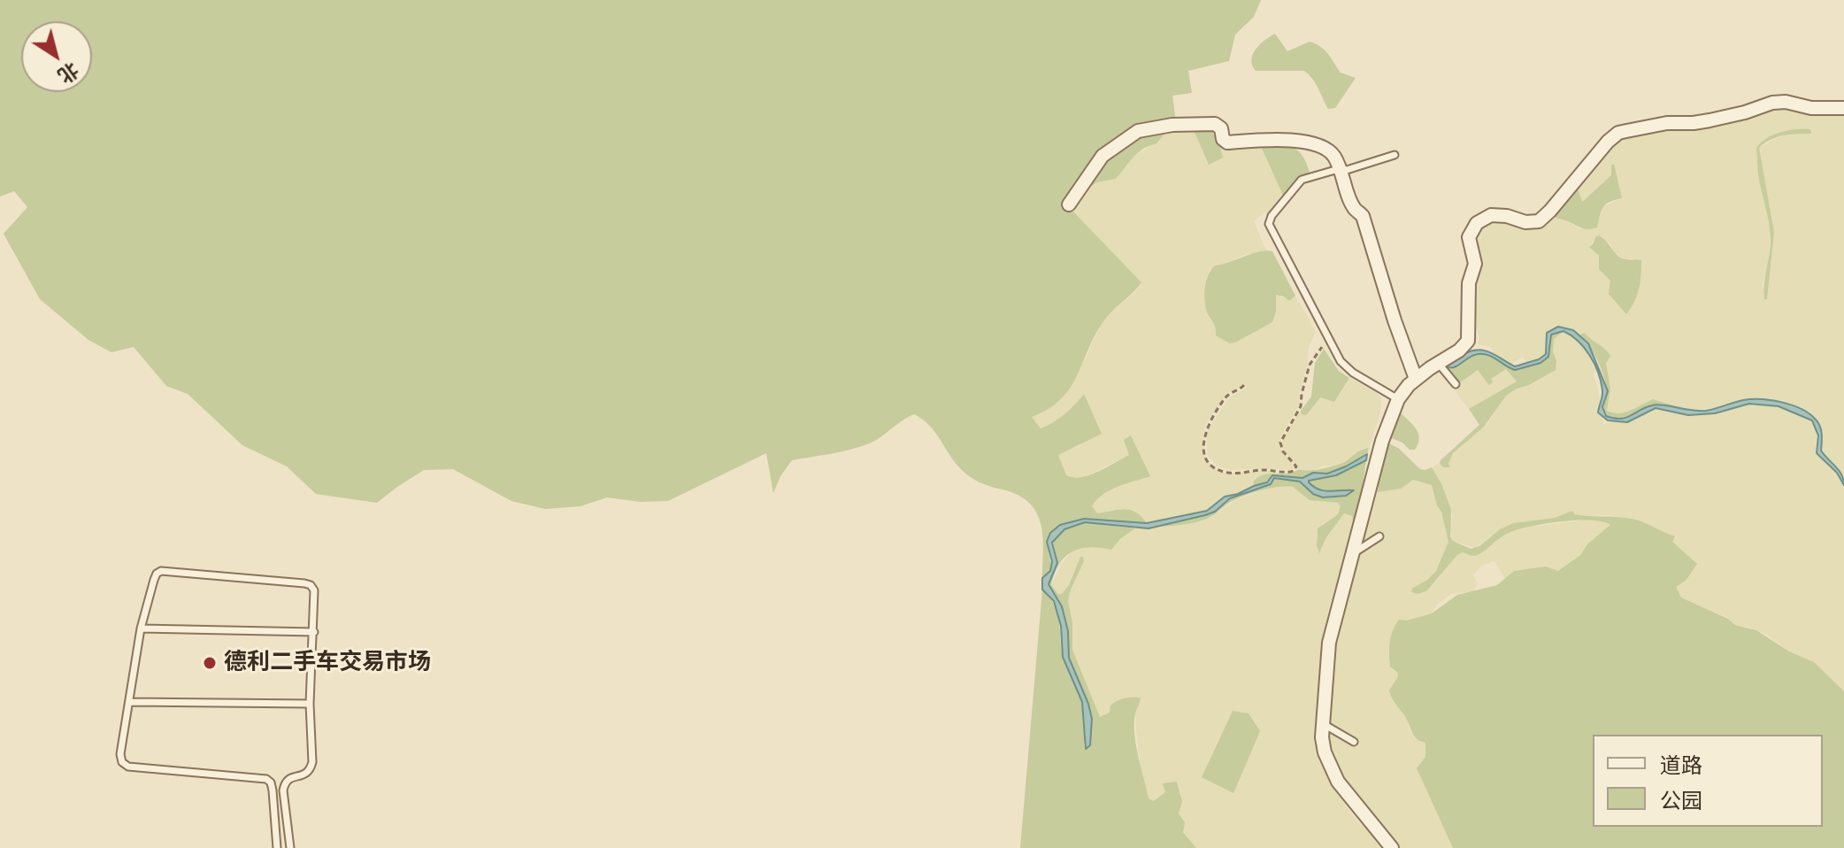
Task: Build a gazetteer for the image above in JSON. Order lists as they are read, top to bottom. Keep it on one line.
{"places":["德利二手车交易市场"],"legend":["道路","公园"],"north":"bottom right"}
